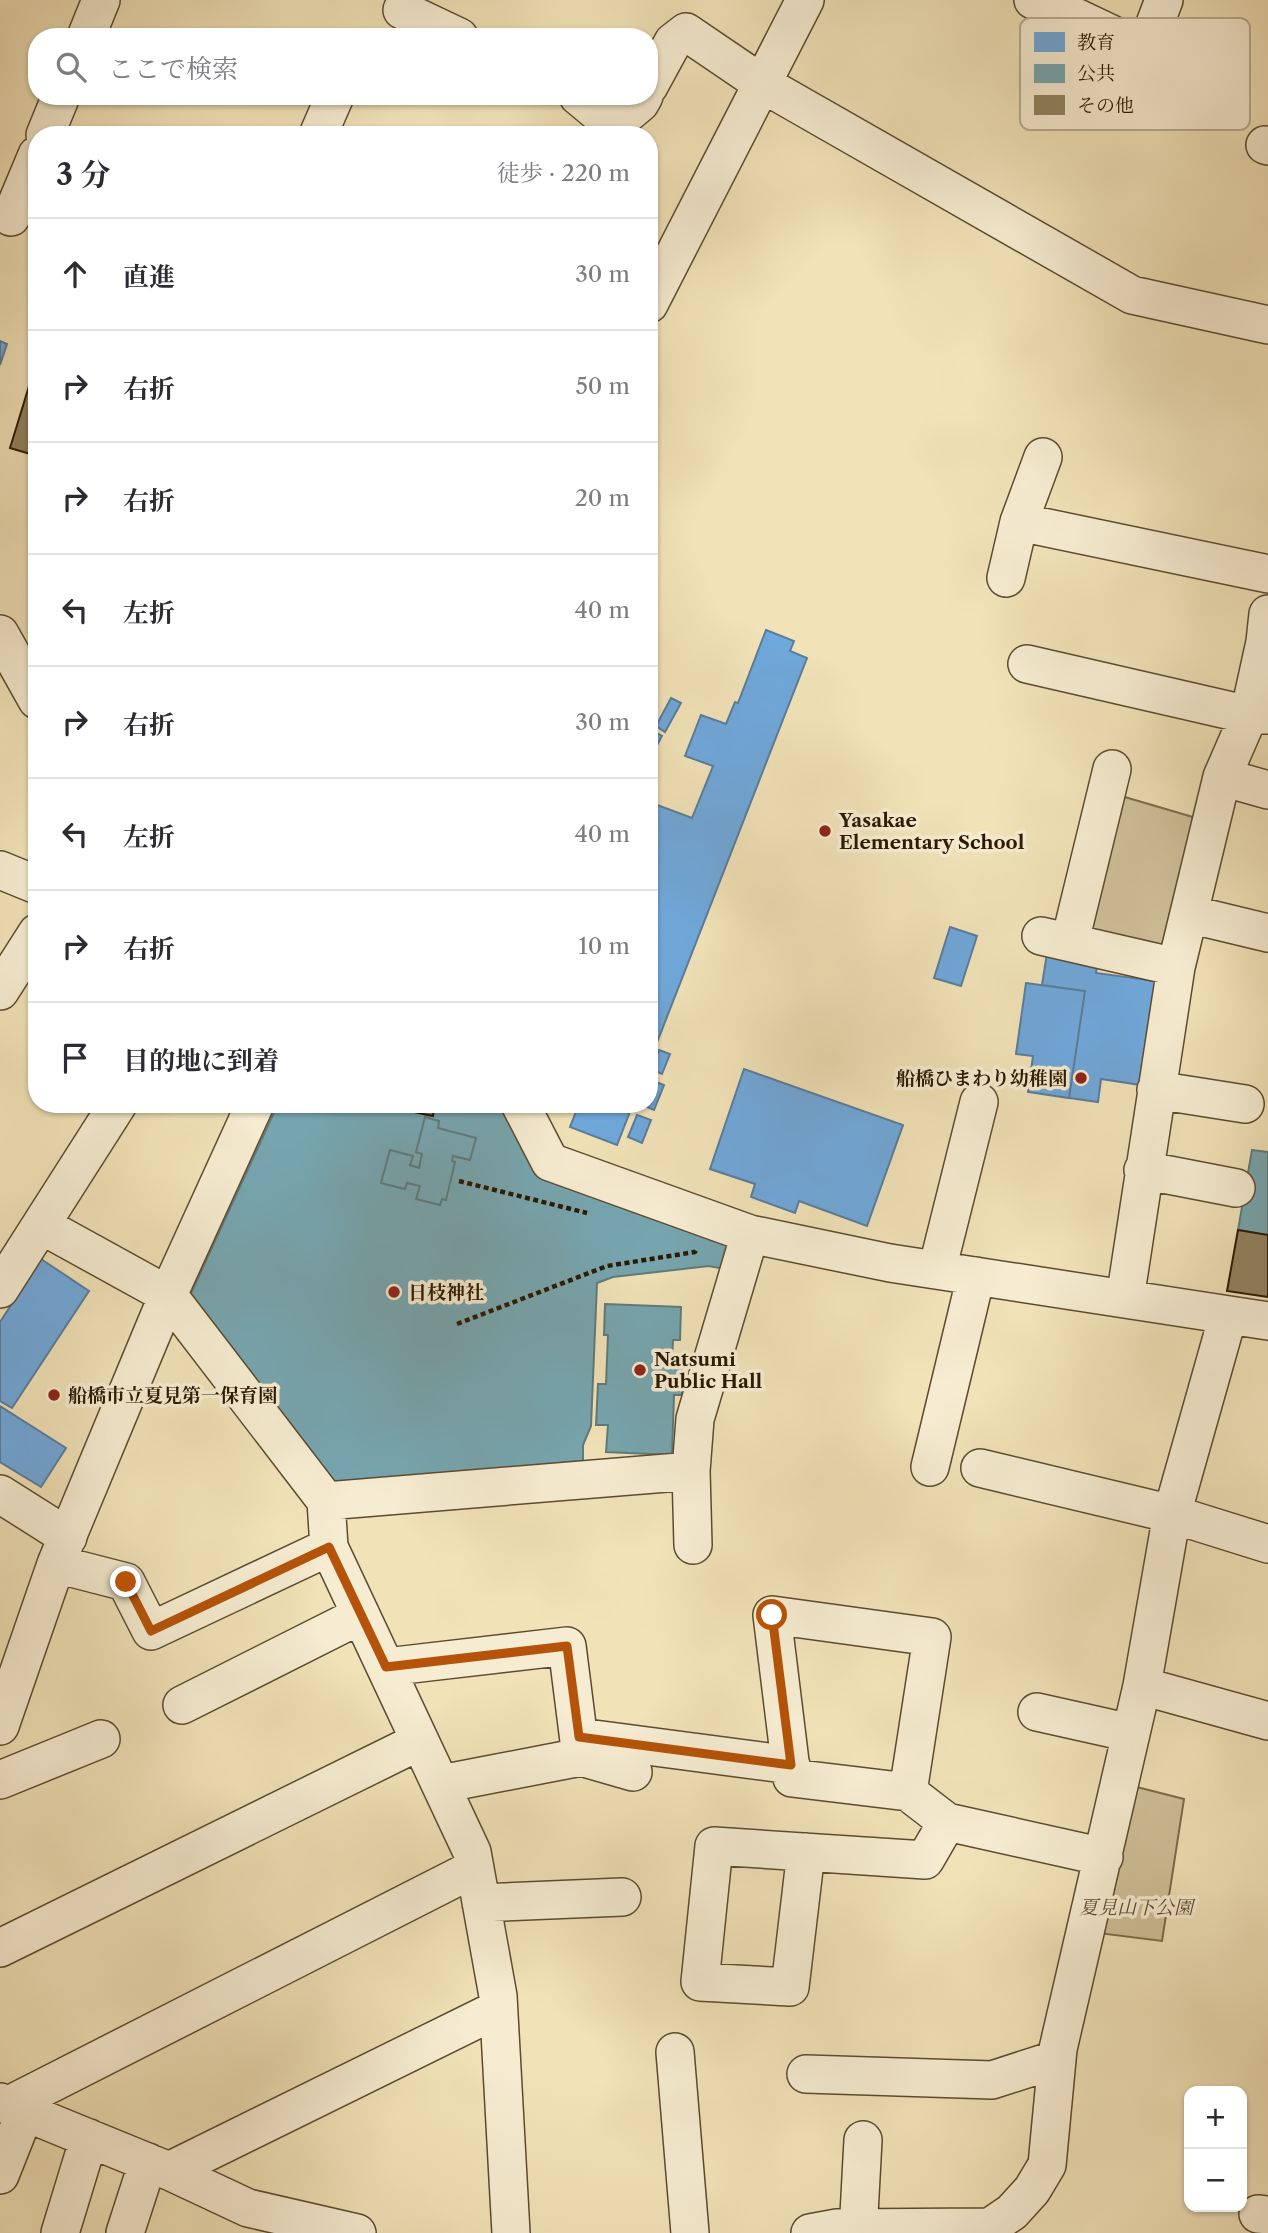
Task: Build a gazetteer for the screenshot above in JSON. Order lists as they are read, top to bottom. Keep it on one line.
{"parks":["夏見山下公園"],"places":["Yasakae Elementary School","船橋ひまわり幼稚園","日枝神社","Natsumi Public Hall","船橋市立夏見第一保育園"],"legend":["教育","公共","その他"],"page":{"search":"ここで検索","heading":["3 分","徒歩 · 220 m"],"list":[["直進","30 m"],["右折","50 m"],["右折","20 m"],["左折","40 m"],["右折","30 m"],["左折","40 m"],["右折","10 m"],"目的地に到着"],"map_buttons":["+","−"]}}
